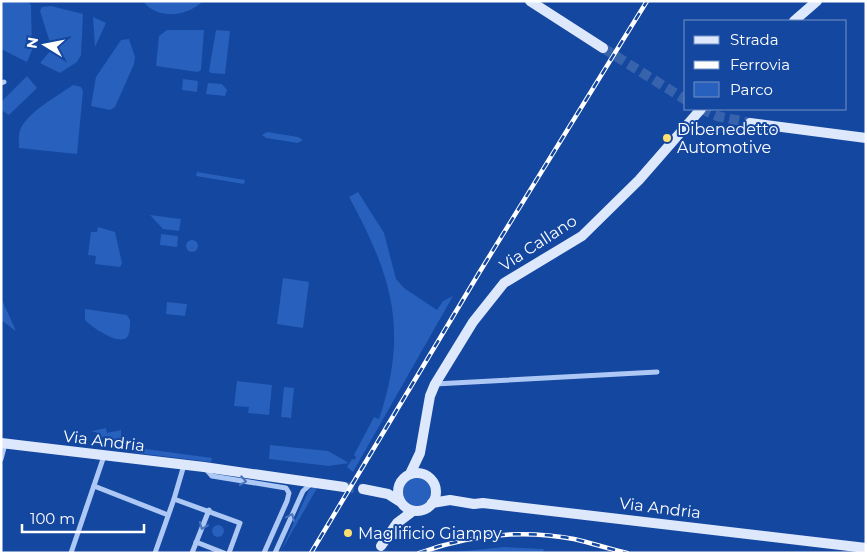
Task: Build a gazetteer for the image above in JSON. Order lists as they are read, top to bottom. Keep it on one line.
{"streets":{"main road":["Via Callano","Via Andria"]},"crossings":[["Via Callano","Via Andria"]],"places":["Dibenedetto Automotive","Maglificio Giampy"],"legend":["Strada","Ferrovia","Parco"],"scale_bar":"100 m","north":"left"}
